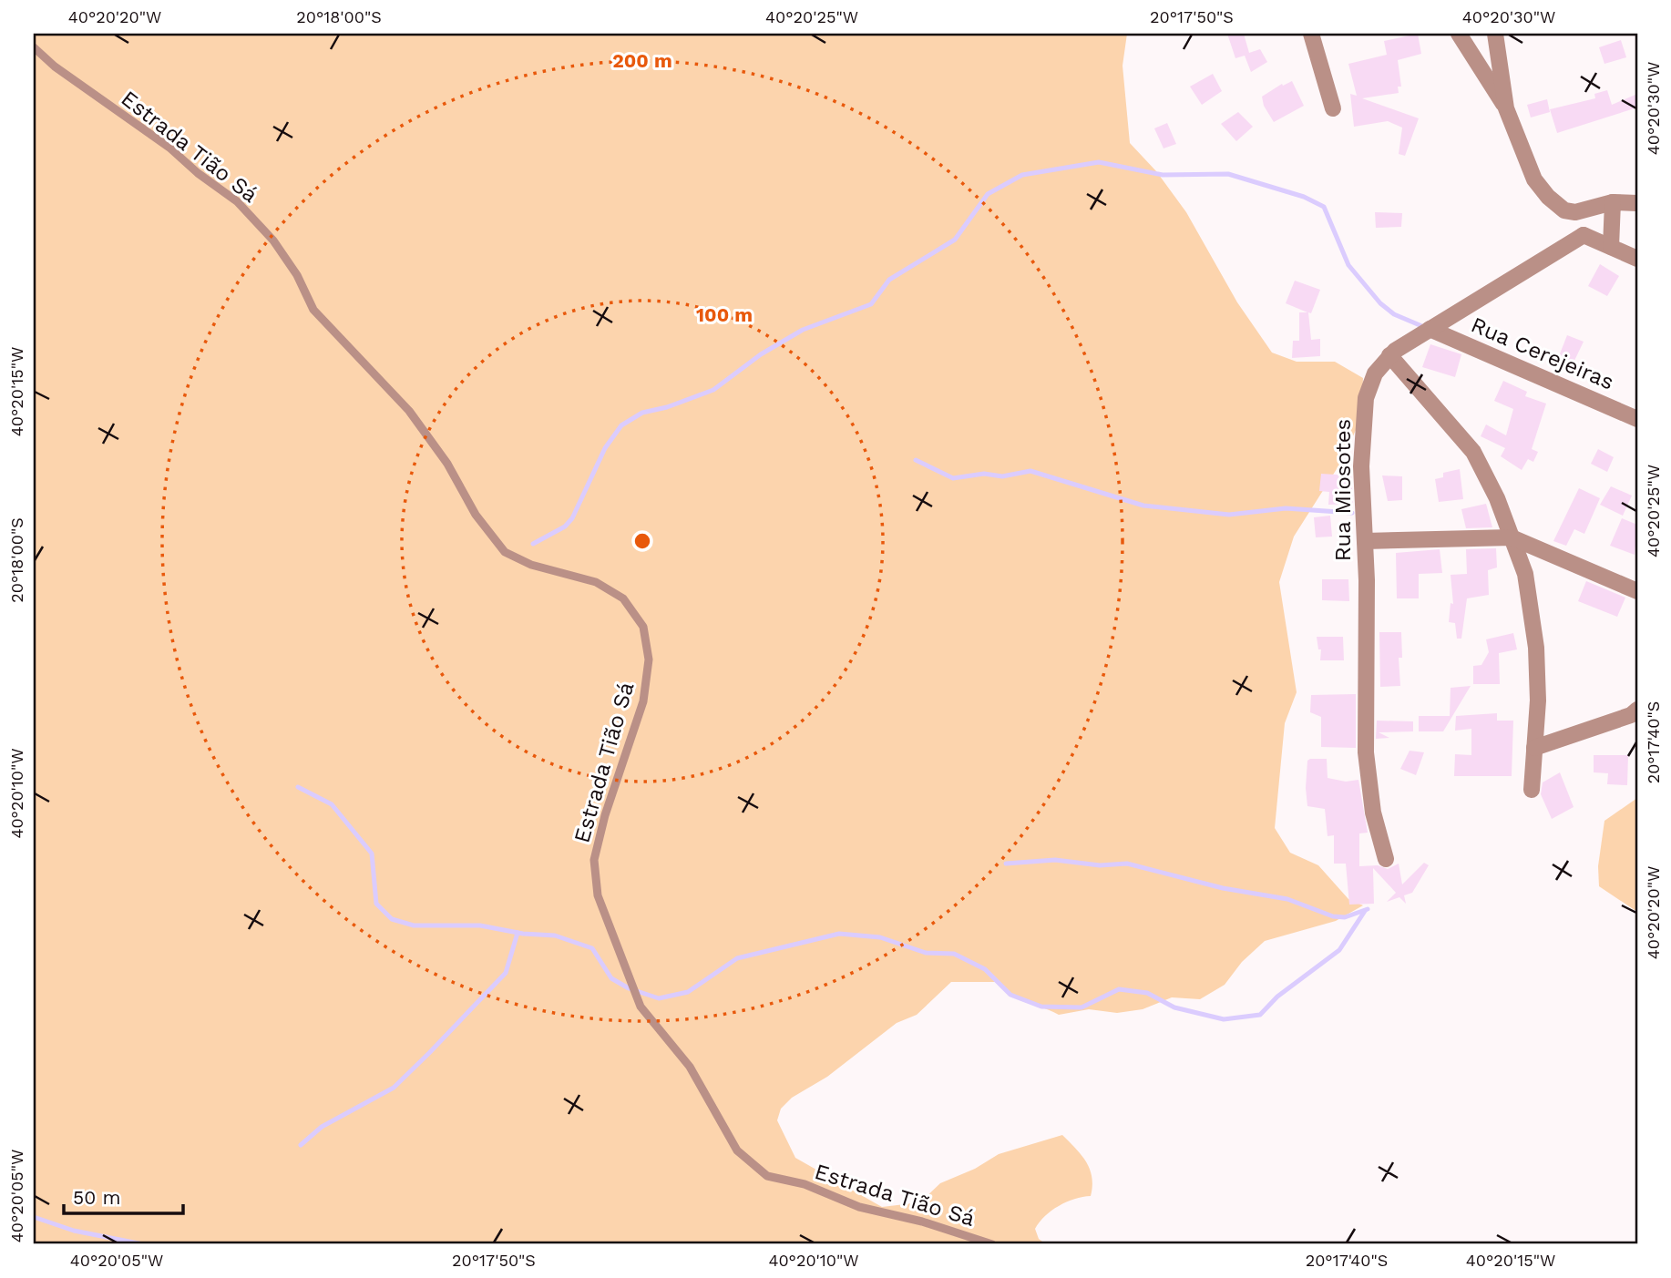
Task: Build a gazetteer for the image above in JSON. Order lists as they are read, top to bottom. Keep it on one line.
{"streets":{"street":["Rua Cerejeiras","Rua Miosotes"],"lane":["Estrada Tião Sá"]},"crossings":[["Rua Cerejeiras","Rua Miosotes"]],"scale_bar":"50 m","coordinates":["40°20'20\"W","20°18'00\"S","40°20'25\"W","20°17'50\"S","40°20'30\"W","40°20'15\"W","20°17'40\"S","40°20'10\"W","40°20'05\"W"],"rings":["200 m","100 m"]}
